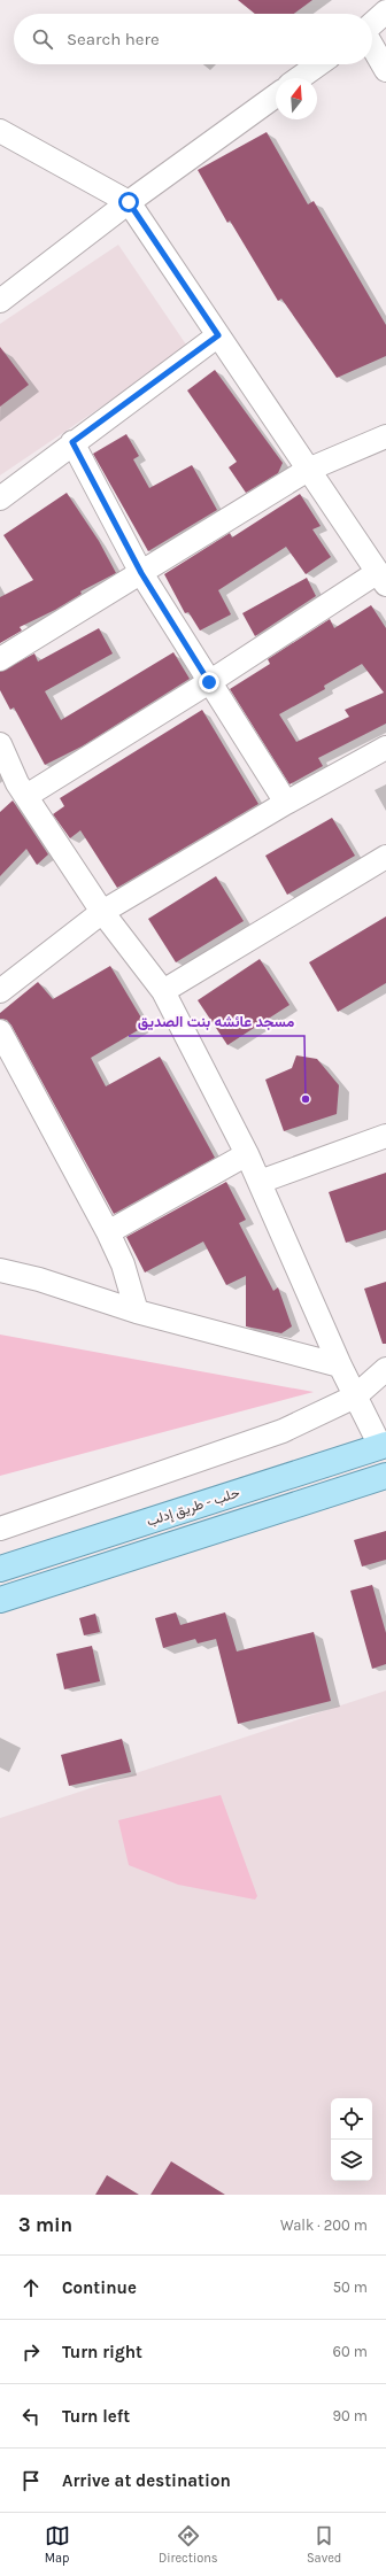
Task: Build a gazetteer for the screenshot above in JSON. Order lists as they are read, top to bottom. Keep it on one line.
{"streets":{"main road":["حلب - طريق إدلب"]},"places":["مسجد عائشه بنت الصديق"],"north":"top","page":{"search":"Search here","heading":["3 min","Walk · 200 m"],"list":[["Continue","50 m"],["Turn right","60 m"],["Turn left","90 m"],"Arrive at destination"],"nav":["Map","Directions","Saved"]}}
